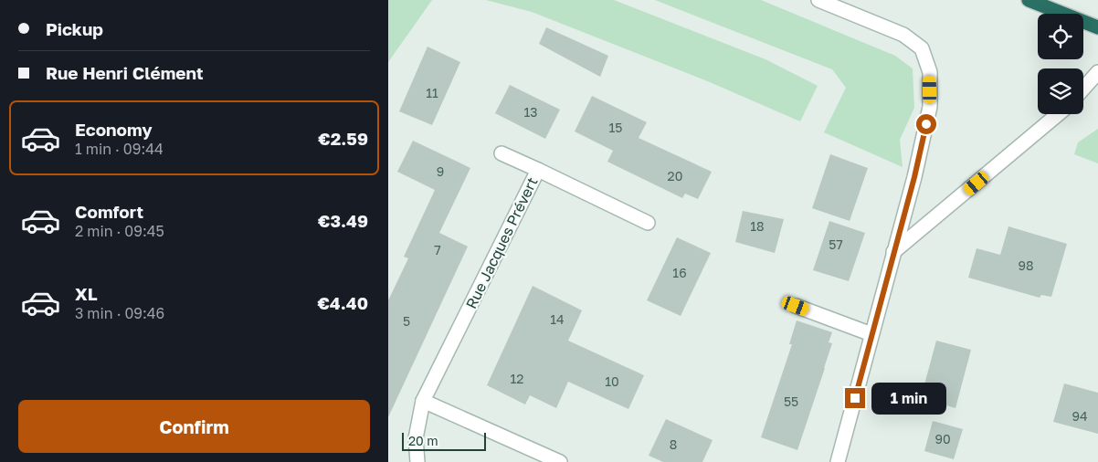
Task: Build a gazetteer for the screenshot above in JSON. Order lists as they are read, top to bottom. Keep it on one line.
{"streets":{"street":["Rue Jacques Prévert"]},"house_numbers":["11","13","15","9","20","18","57","7","98","16","14","5","12","10","55","94","90","8"],"scale_bar":"20 m","page":{"banner":["Pickup","Rue Henri Clément"],"list":[{"name":"Economy","note":"1 min · 09:44","value":"€2.59"},{"name":"Comfort","note":"2 min · 09:45","value":"€3.49"},{"name":"XL","note":"3 min · 09:46","value":"€4.40"}],"bubble":"1 min","buttons":"Confirm","scale":"20 m"}}
